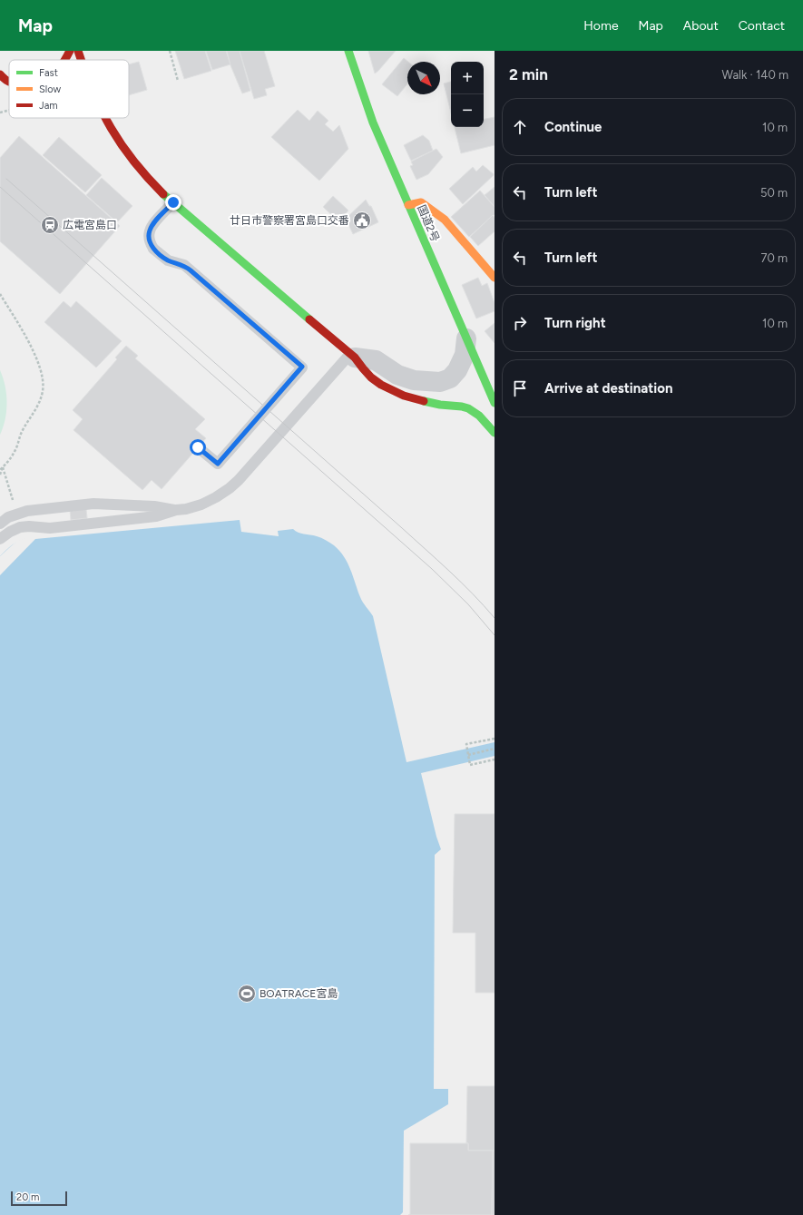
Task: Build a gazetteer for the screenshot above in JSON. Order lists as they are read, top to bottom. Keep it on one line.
{"streets":{"main road":["国道2号"]},"places":{"public building":["廿日市警察署宮島口交番"],"station":["広電宮島口"],"sports":["BOATRACE宮島"]},"legend":["Fast","Slow","Jam"],"scale_bar":"20 m","north":"bottom right","page":{"header":"Map","nav":["Home","Map","About","Contact"],"heading":["2 min","Walk · 140 m"],"map_buttons":["+","−"],"list":[["Continue","10 m"],["Turn left","50 m"],["Turn left","70 m"],["Turn right","10 m"],"Arrive at destination"],"scale":"20 m"}}
